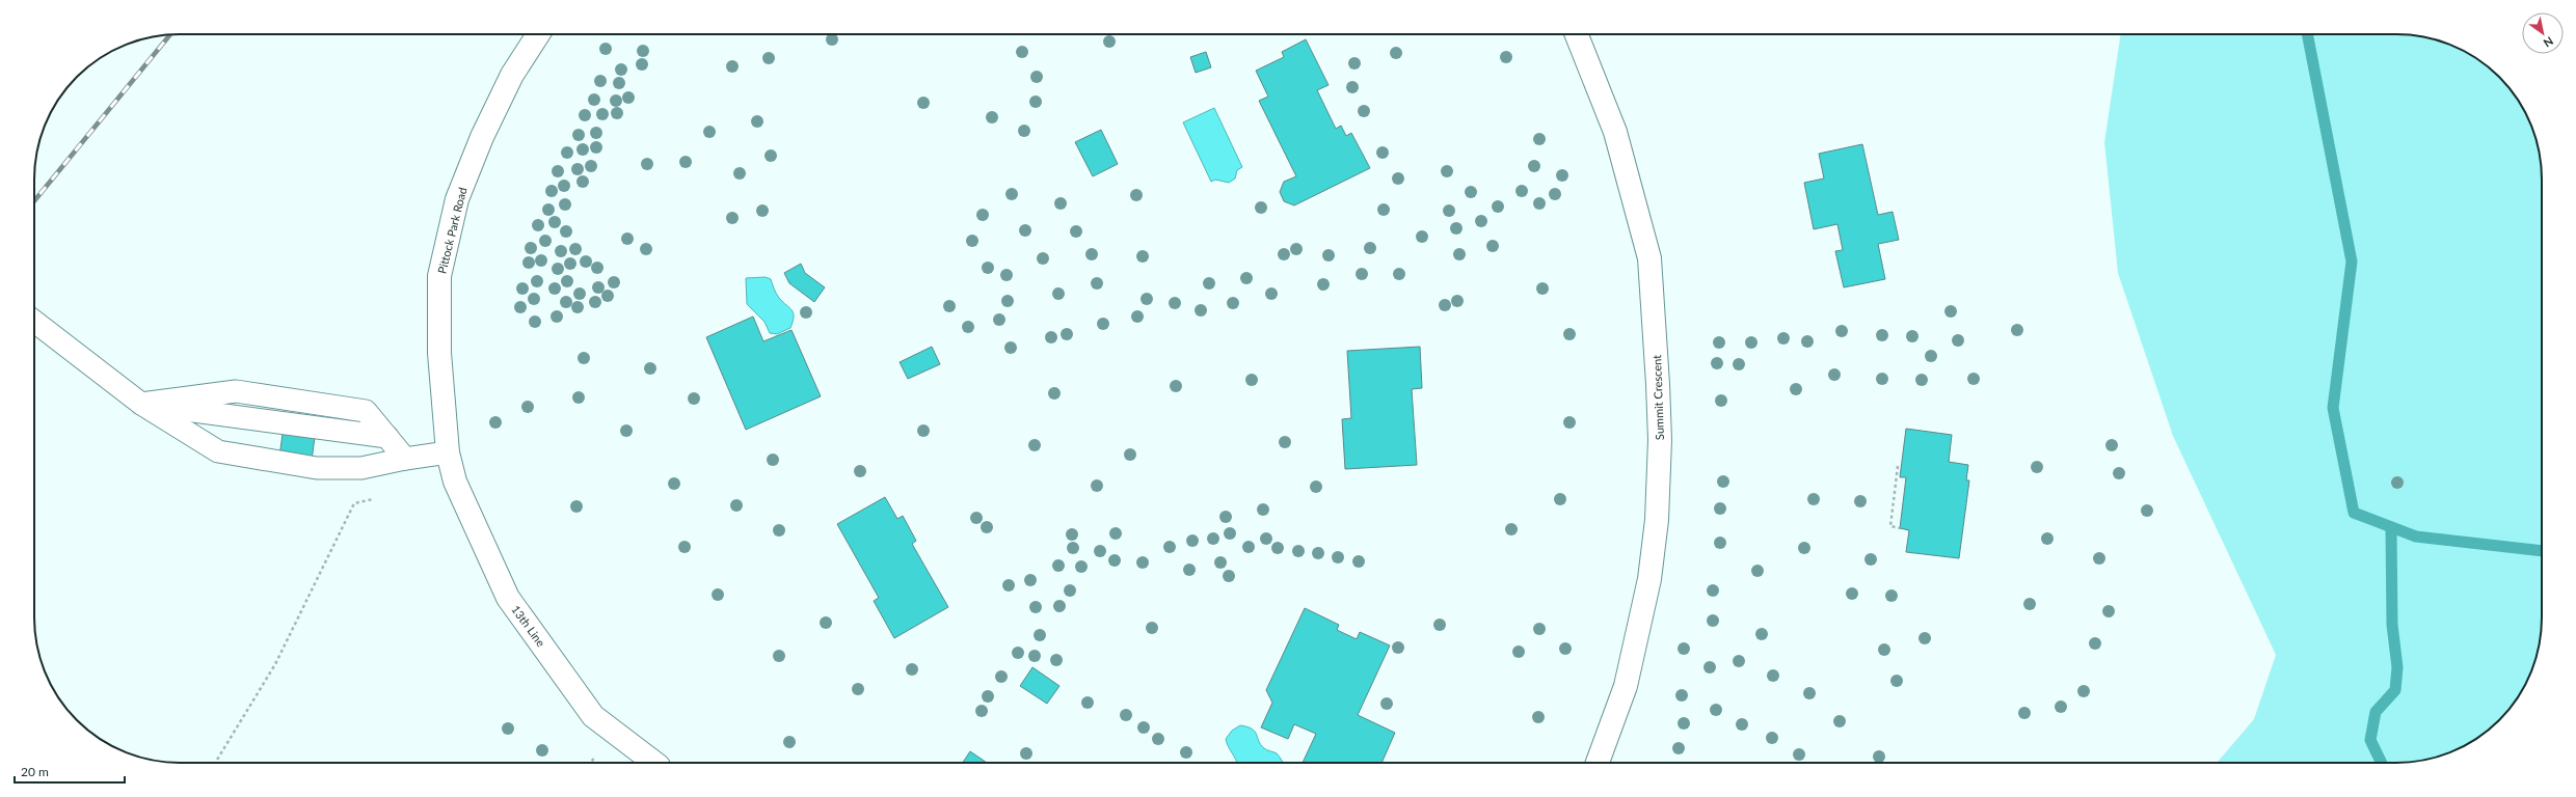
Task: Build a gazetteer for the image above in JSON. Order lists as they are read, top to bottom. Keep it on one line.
{"streets":{"main road":["Pittock Park Road","Summit Crescent","13th Line"]},"crossings":[["Pittock Park Road","13th Line"]],"scale_bar":"20 m","north":"bottom right"}
